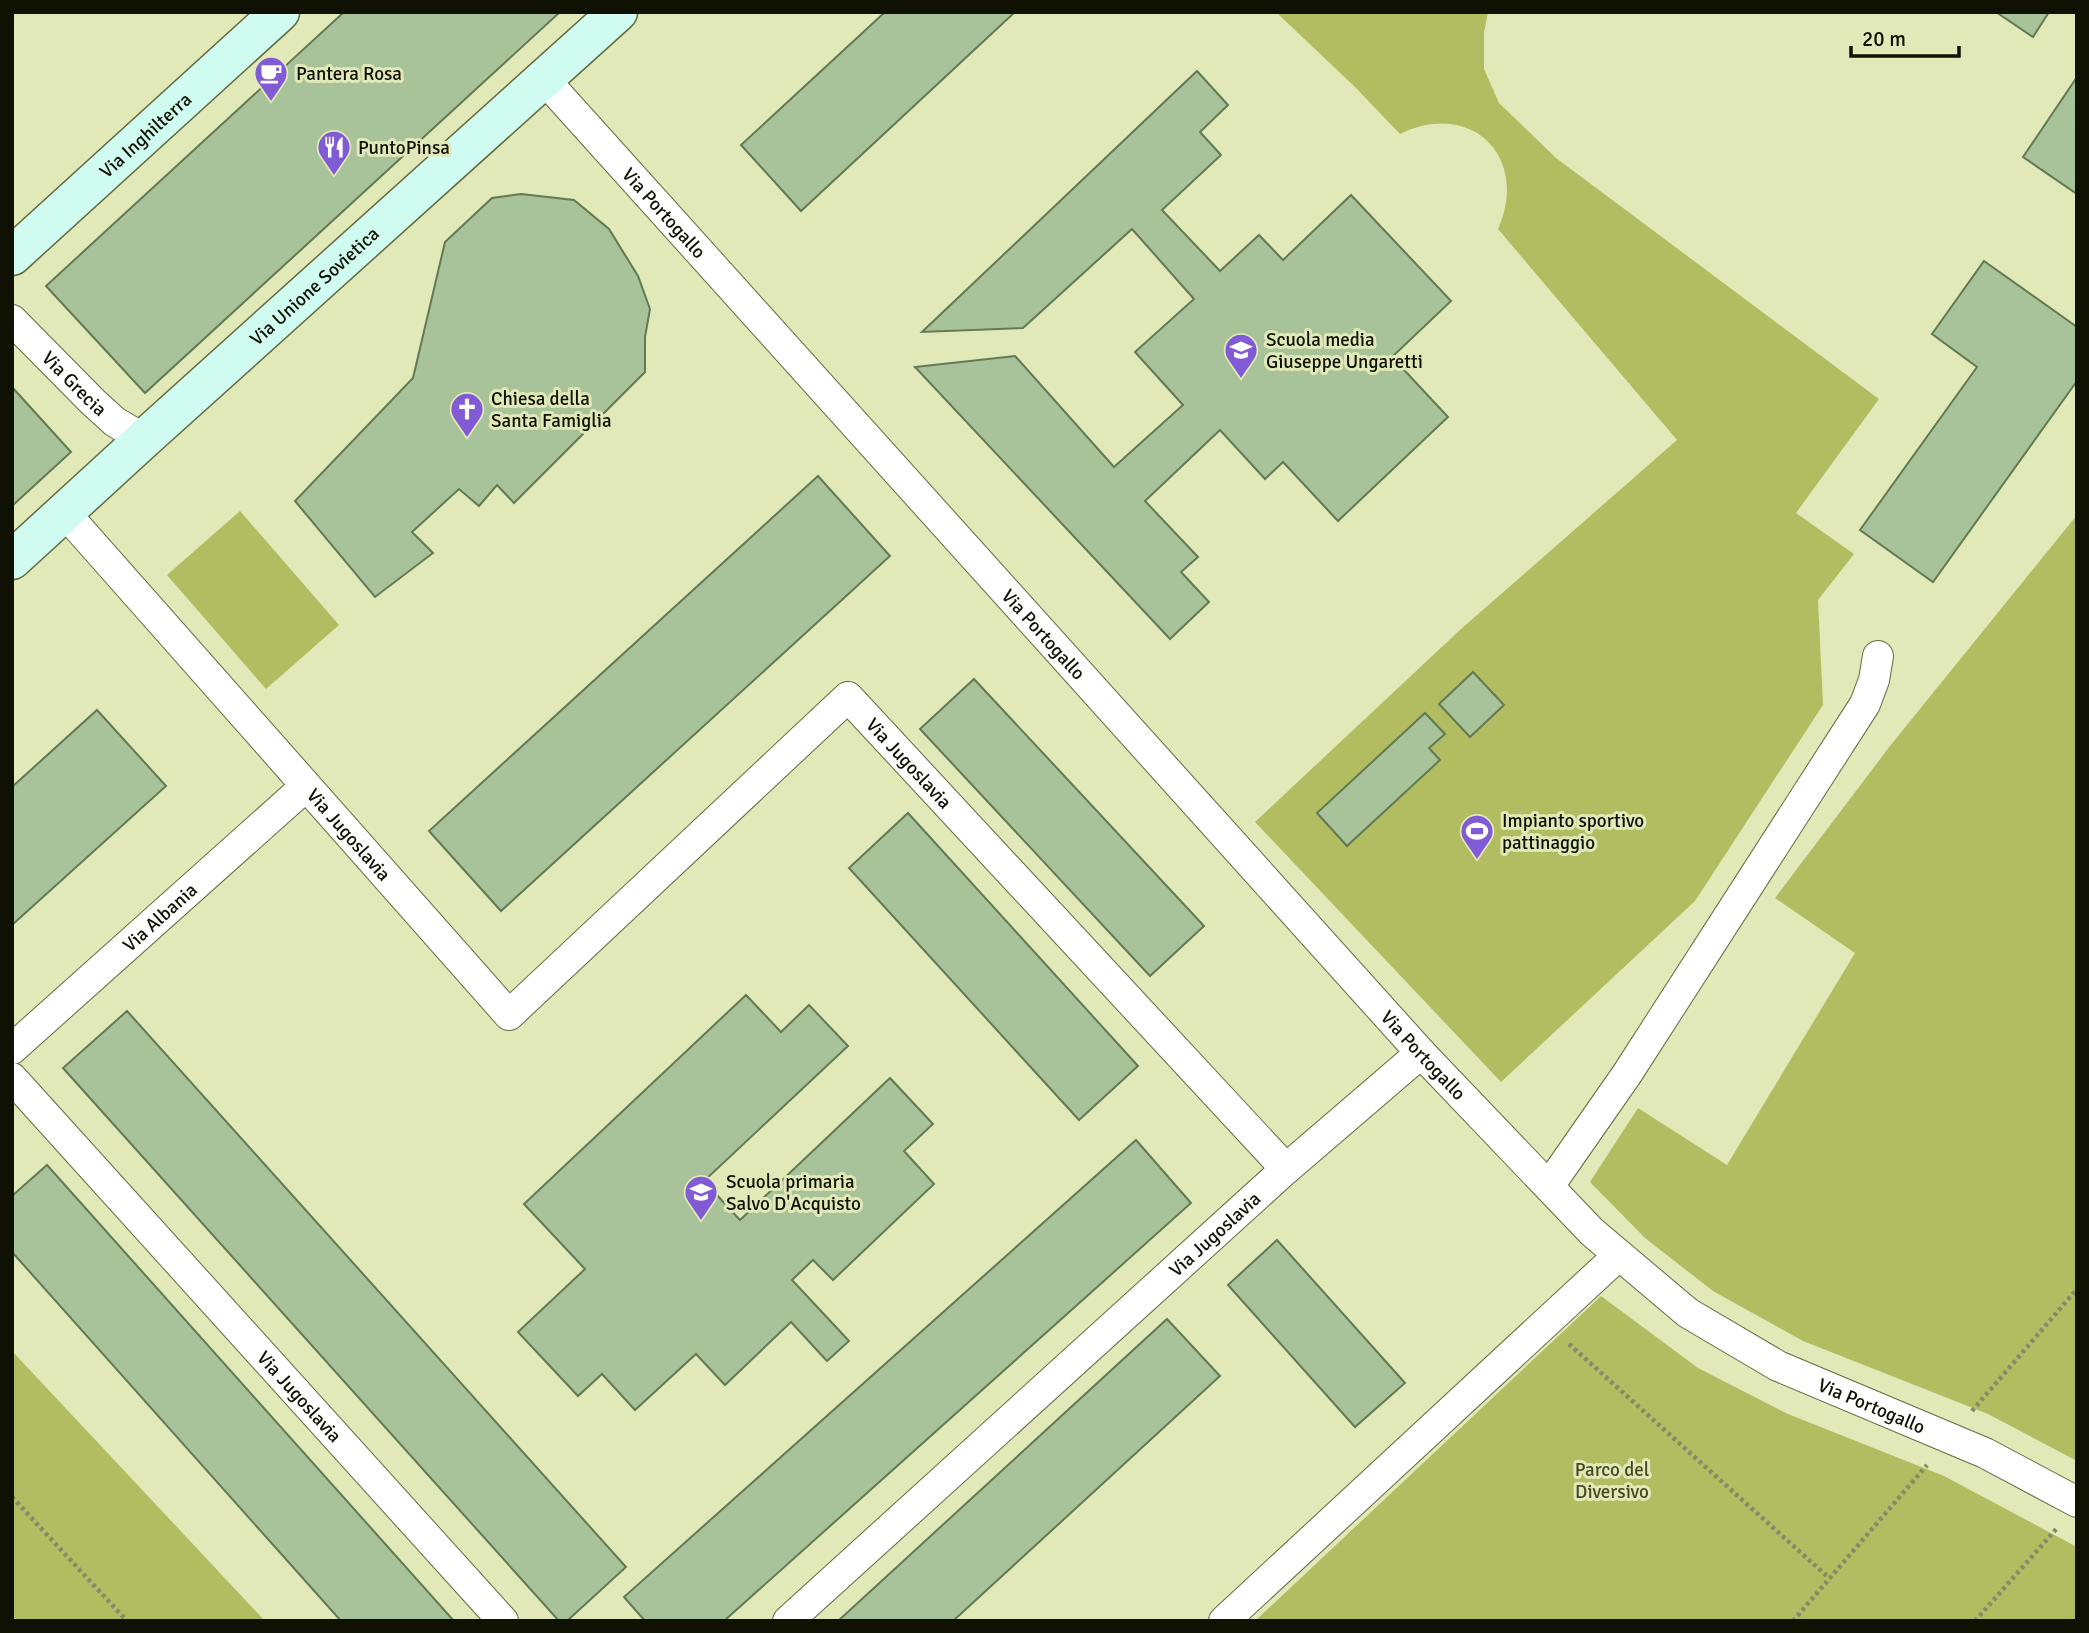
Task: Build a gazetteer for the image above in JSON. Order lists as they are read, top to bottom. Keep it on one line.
{"streets":{"main road":["Via Inghilterra","Via Unione Sovietica"],"street":["Via Portogallo","Via Grecia","Via Jugoslavia","Via Albania"]},"crossings":[["Via Portogallo","Via Unione Sovietica"],["Via Unione Sovietica","Via Grecia"],["Via Unione Sovietica","Via Jugoslavia"],["Via Jugoslavia","Via Albania"]],"parks":["Parco del Diversivo"],"places":{"cafe":["Pantera Rosa"],"restaurant":["PuntoPinsa"],"school or university":["Scuola media Giuseppe Ungaretti","Scuola primaria Salvo D'Acquisto"],"church":["Chiesa della Santa Famiglia"],"sports":["Impianto sportivo pattinaggio"]},"scale_bar":"20 m"}
